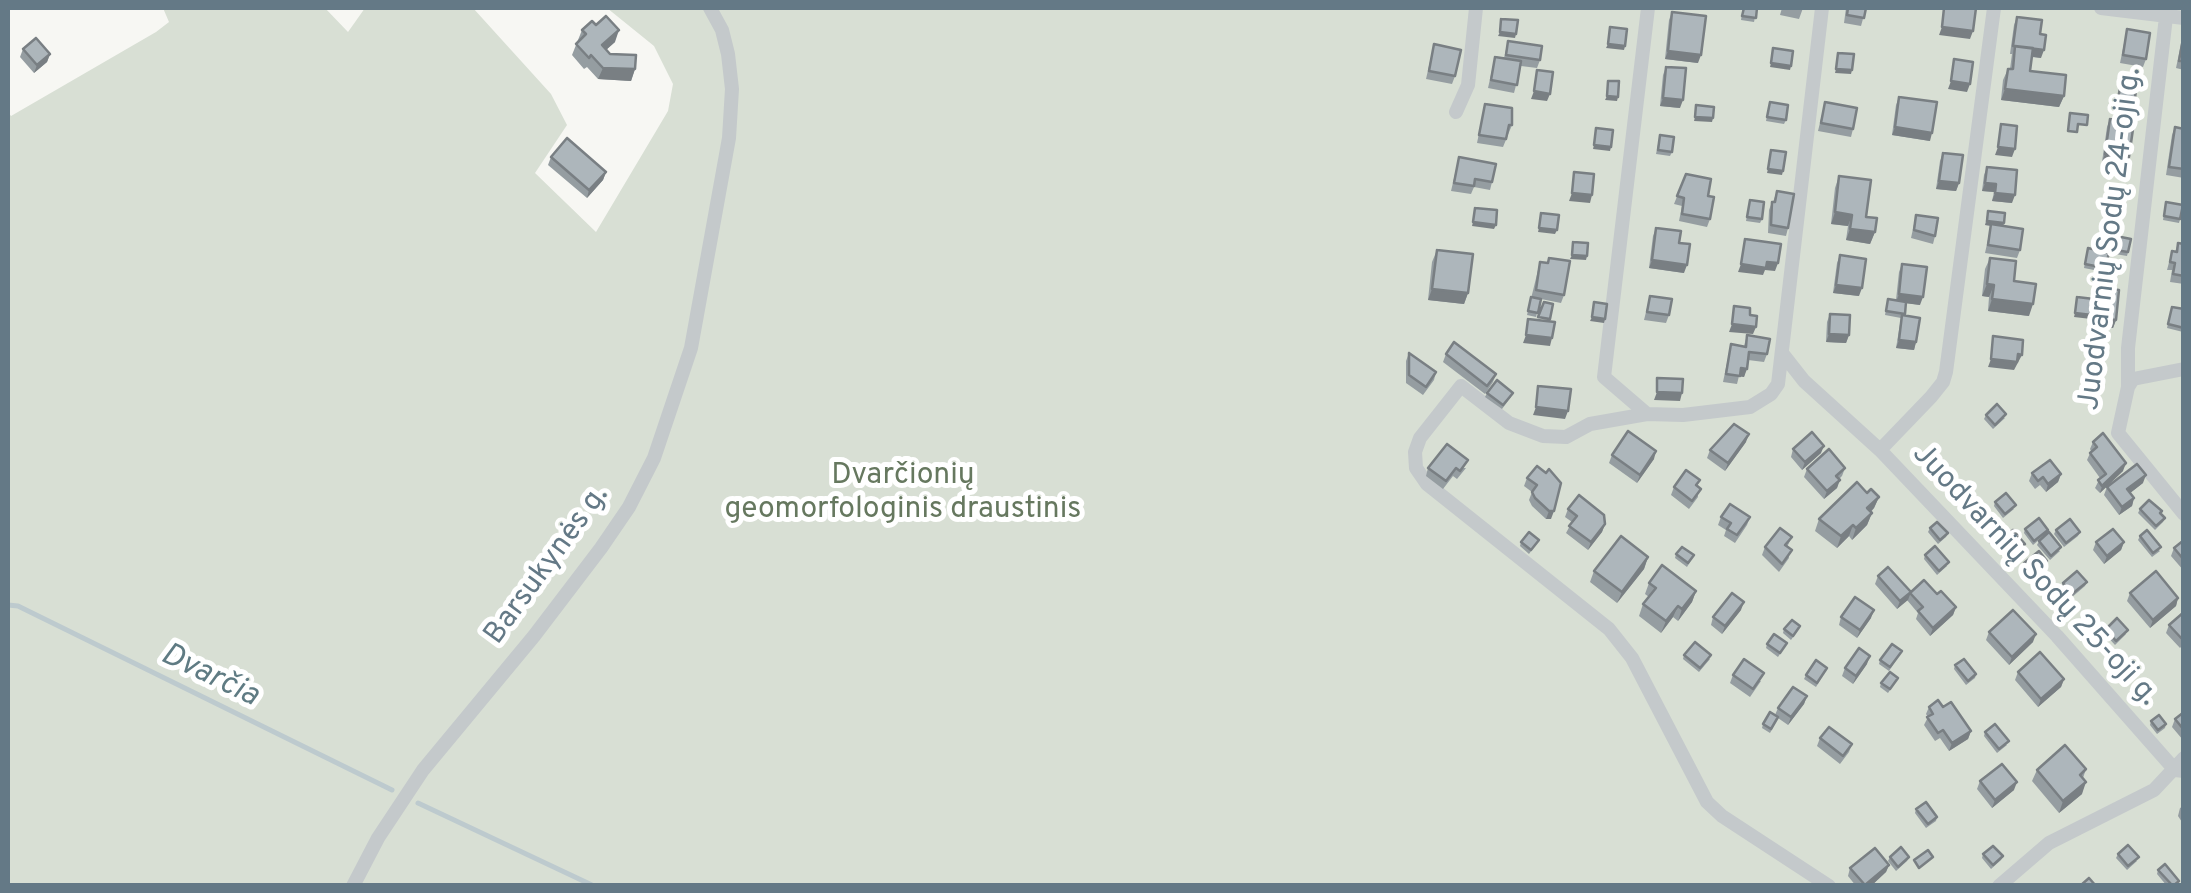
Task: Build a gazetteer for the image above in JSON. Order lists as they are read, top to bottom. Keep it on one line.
{"streets":{"street":["Juodvarnių Sodų 24-oji g.","Barsukynės g.","Juodvarnių Sodų 25-oji g."]},"water":["Dvarčia"],"parks":["Dvarčionių geomorfologinis draustinis"]}
